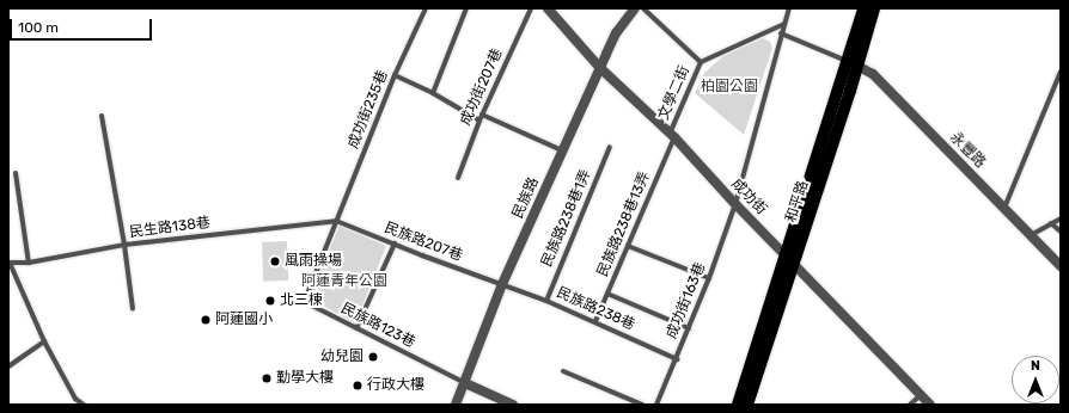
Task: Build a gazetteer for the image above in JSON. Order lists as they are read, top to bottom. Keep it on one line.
{"streets":{"main road":["和平路"],"street":["永豐路","成功街","民族路"],"lane":["成功街207巷","文學二街","成功街235巷","民族路238巷1弄","民族路238巷13弄","民生路138巷","民族路207巷","成功街163巷","民族路238巷","民族路123巷"]},"crossings":[["文學二街","成功街"],["文學二街","民族路238巷13弄"],["文學二街","成功街163巷"],["成功街235巷","民生路138巷"],["成功街235巷","民族路207巷"],["成功街235巷","民族路123巷"],["永豐路","和平路"],["成功街","民族路"],["成功街","和平路"],["成功街","民族路238巷13弄"],["成功街","成功街163巷"],["民族路","民族路207巷"],["民族路","民族路238巷"],["民族路","民族路123巷"],["民族路238巷1弄","民族路238巷"],["民族路238巷13弄","民族路238巷"],["民生路138巷","民族路207巷"],["民生路138巷","民族路123巷"],["民族路207巷","民族路238巷"],["民族路207巷","民族路123巷"],["成功街163巷","民族路238巷"]],"parks":["柏園公園","阿蓮青年公園"],"places":["風雨操場","北三棟","阿蓮國小","幼兒園","勤學大樓","行政大樓"],"scale_bar":"100 m","north":"top"}
